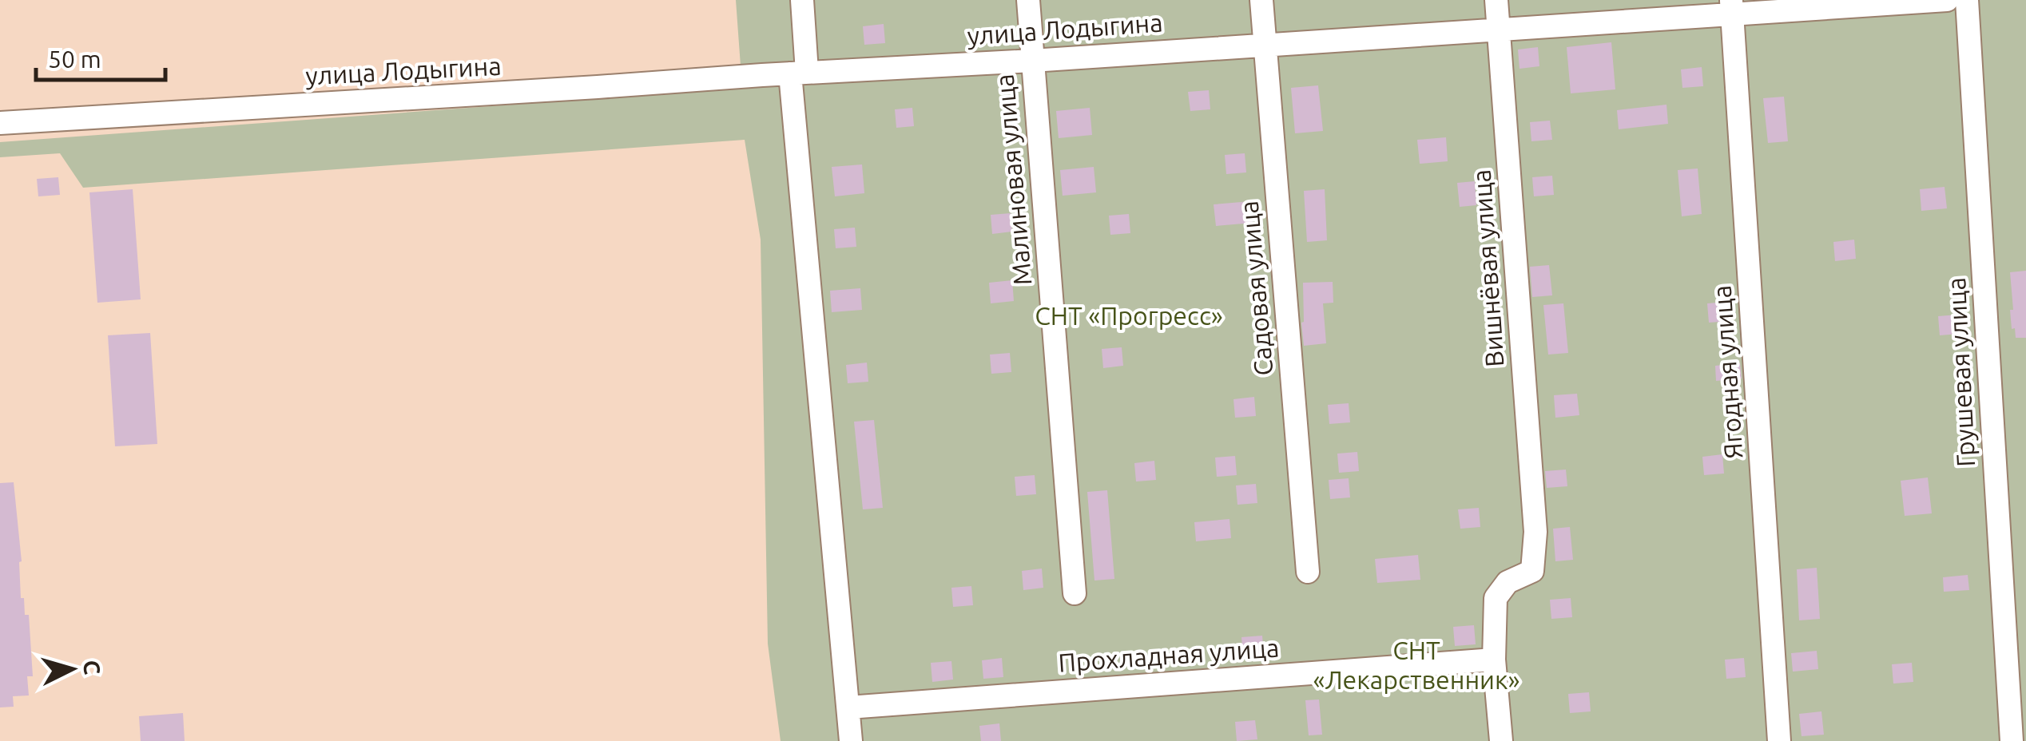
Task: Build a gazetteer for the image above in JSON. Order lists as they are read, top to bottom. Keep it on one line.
{"streets":{"street":["улица Лодыгина","Малиновая улица","Вишнёвая улица","Садовая улица","Ягодная улица","Грушевая улица","Прохладная улица"]},"crossings":[["улица Лодыгина","Малиновая улица"],["улица Лодыгина","Вишнёвая улица"],["улица Лодыгина","Садовая улица"],["улица Лодыгина","Ягодная улица"],["Вишнёвая улица","Прохладная улица"]],"parks":["СНТ «Прогресс»","СНТ «Лекарственник»"],"scale_bar":"50 m","north":"right"}
